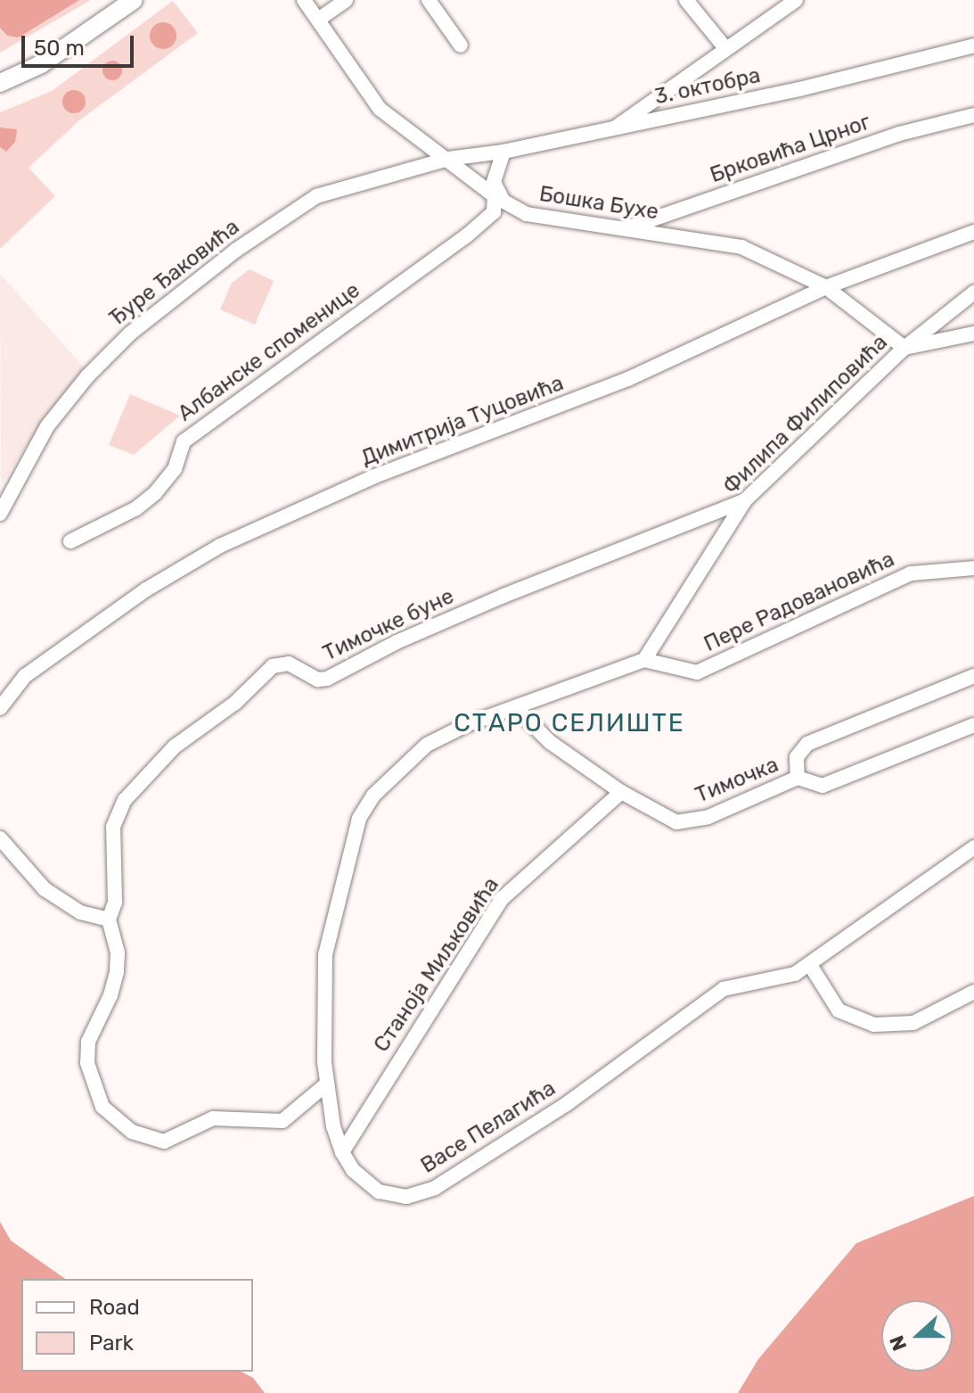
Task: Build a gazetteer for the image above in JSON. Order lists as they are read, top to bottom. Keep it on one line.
{"streets":{"street":["3. октобра","Брковића Црног","Бошка Бухе","Ђуре Ђаковића","Албанске споменице","Филипа Филиповића","Димитрија Туцовића","Пере Радовановића","Тимочке буне","Тимочка","Станоја Миљковића","Васе Пелагића"]},"crossings":[["3. октобра","Бошка Бухе"],["3. октобра","Ђуре Ђаковића"],["Брковића Црног","Бошка Бухе"],["Бошка Бухе","Ђуре Ђаковића"],["Бошка Бухе","Албанске споменице"],["Бошка Бухе","Филипа Филиповића"],["Бошка Бухе","Димитрија Туцовића"],["Филипа Филиповића","Пере Радовановића"],["Филипа Филиповића","Тимочке буне"],["Филипа Филиповића","Васе Пелагића"],["Пере Радовановића","Васе Пелагића"],["Тимочка","Станоја Миљковића"],["Тимочка","Васе Пелагића"],["Станоја Миљковића","Васе Пелагића"]],"districts":["СТАРО СЕЛИШТЕ"],"legend":["Road","Park"],"scale_bar":"50 m","north":"left"}
